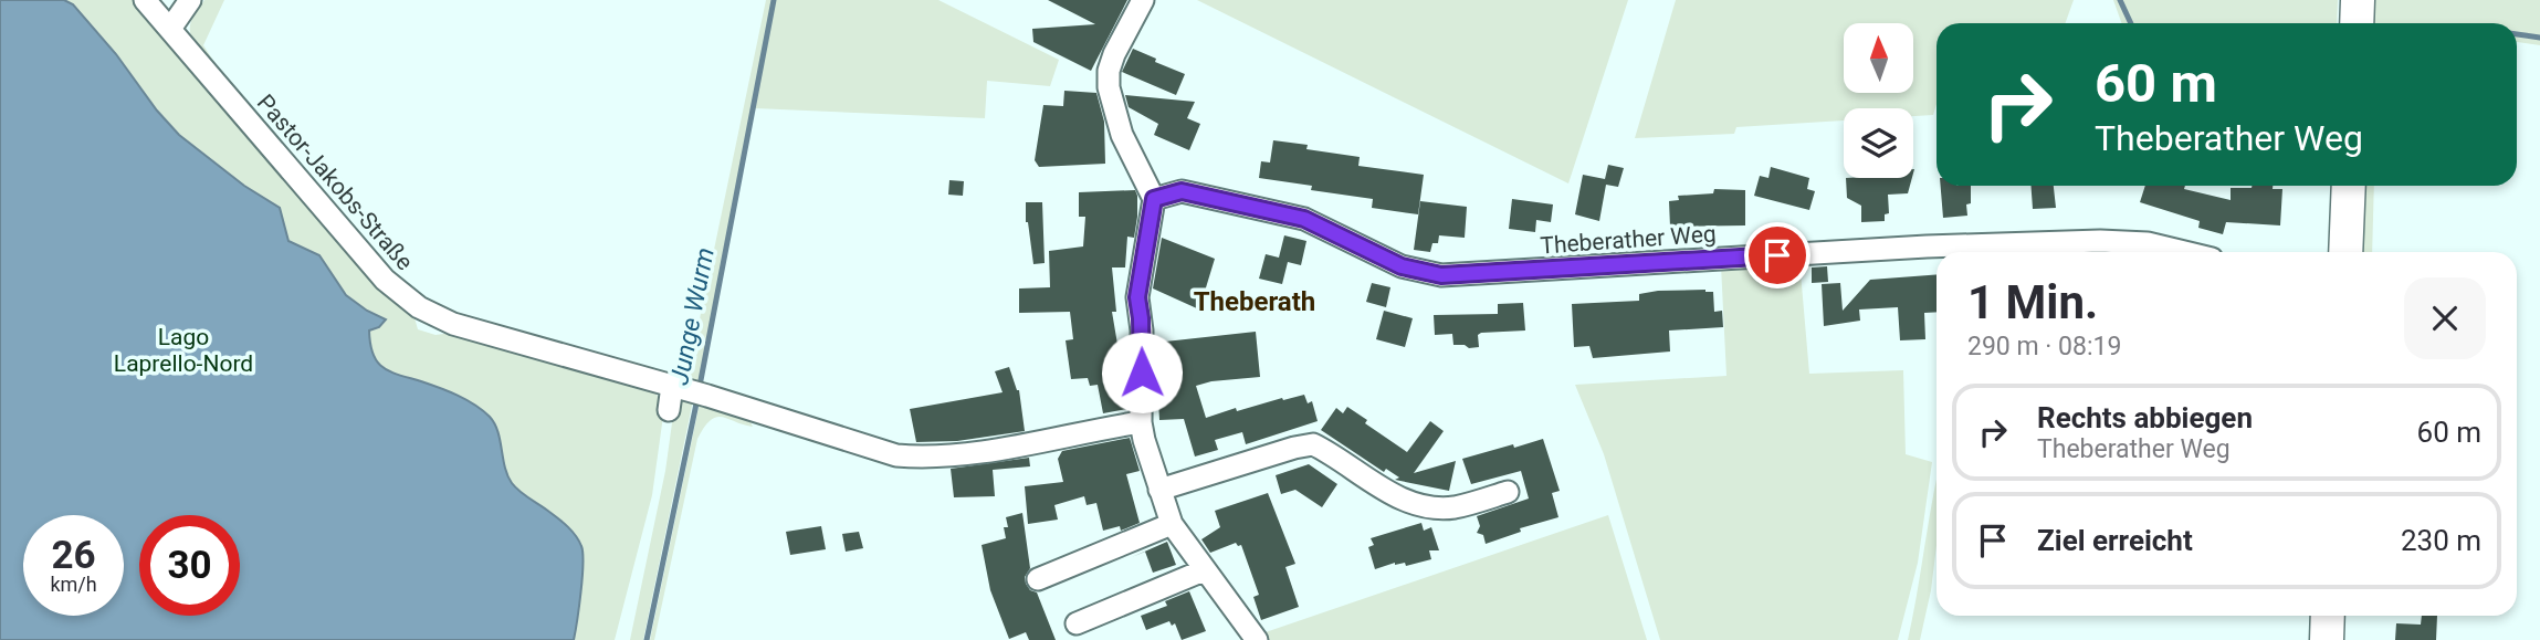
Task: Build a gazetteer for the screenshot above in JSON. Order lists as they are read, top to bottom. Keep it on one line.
{"streets":{"street":["Pastor-Jakobs-Straße","Theberather Weg"]},"districts":["Theberath"],"water":["Junge Wurm"],"parks":["Lago Laprello-Nord"],"north":"top","page":{"turn":["60 m","Theberather Weg"],"heading":["1 Min.","290 m · 08:19"],"list":[{"name":"Rechts abbiegen","note":"Theberather Weg","value":"60 m"},{"name":"Ziel erreicht","value":"230 m"}],"speed":"26 km/h","limit":"30"}}
